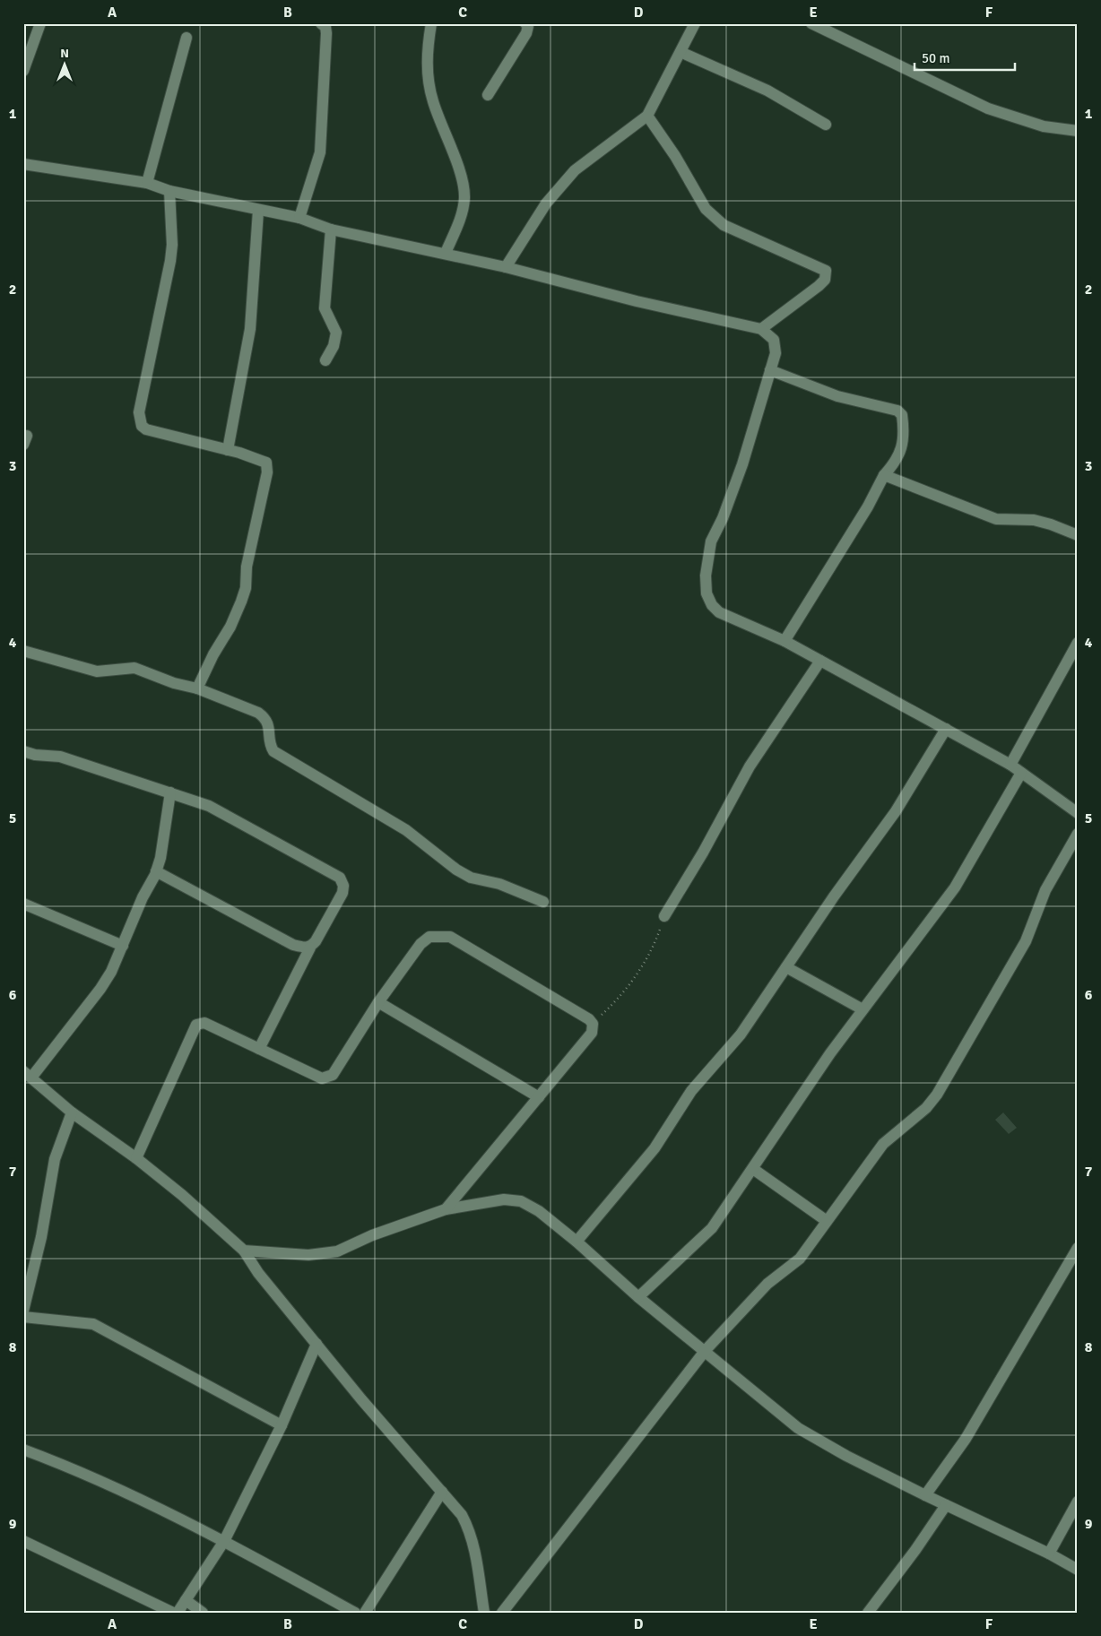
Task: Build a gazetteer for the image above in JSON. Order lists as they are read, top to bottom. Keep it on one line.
{"scale_bar":"50 m","north":"top","grid":{"columns":["A","B","C","D","E","F"],"rows":["1","2","3","4","5","6","7","8","9"]}}
